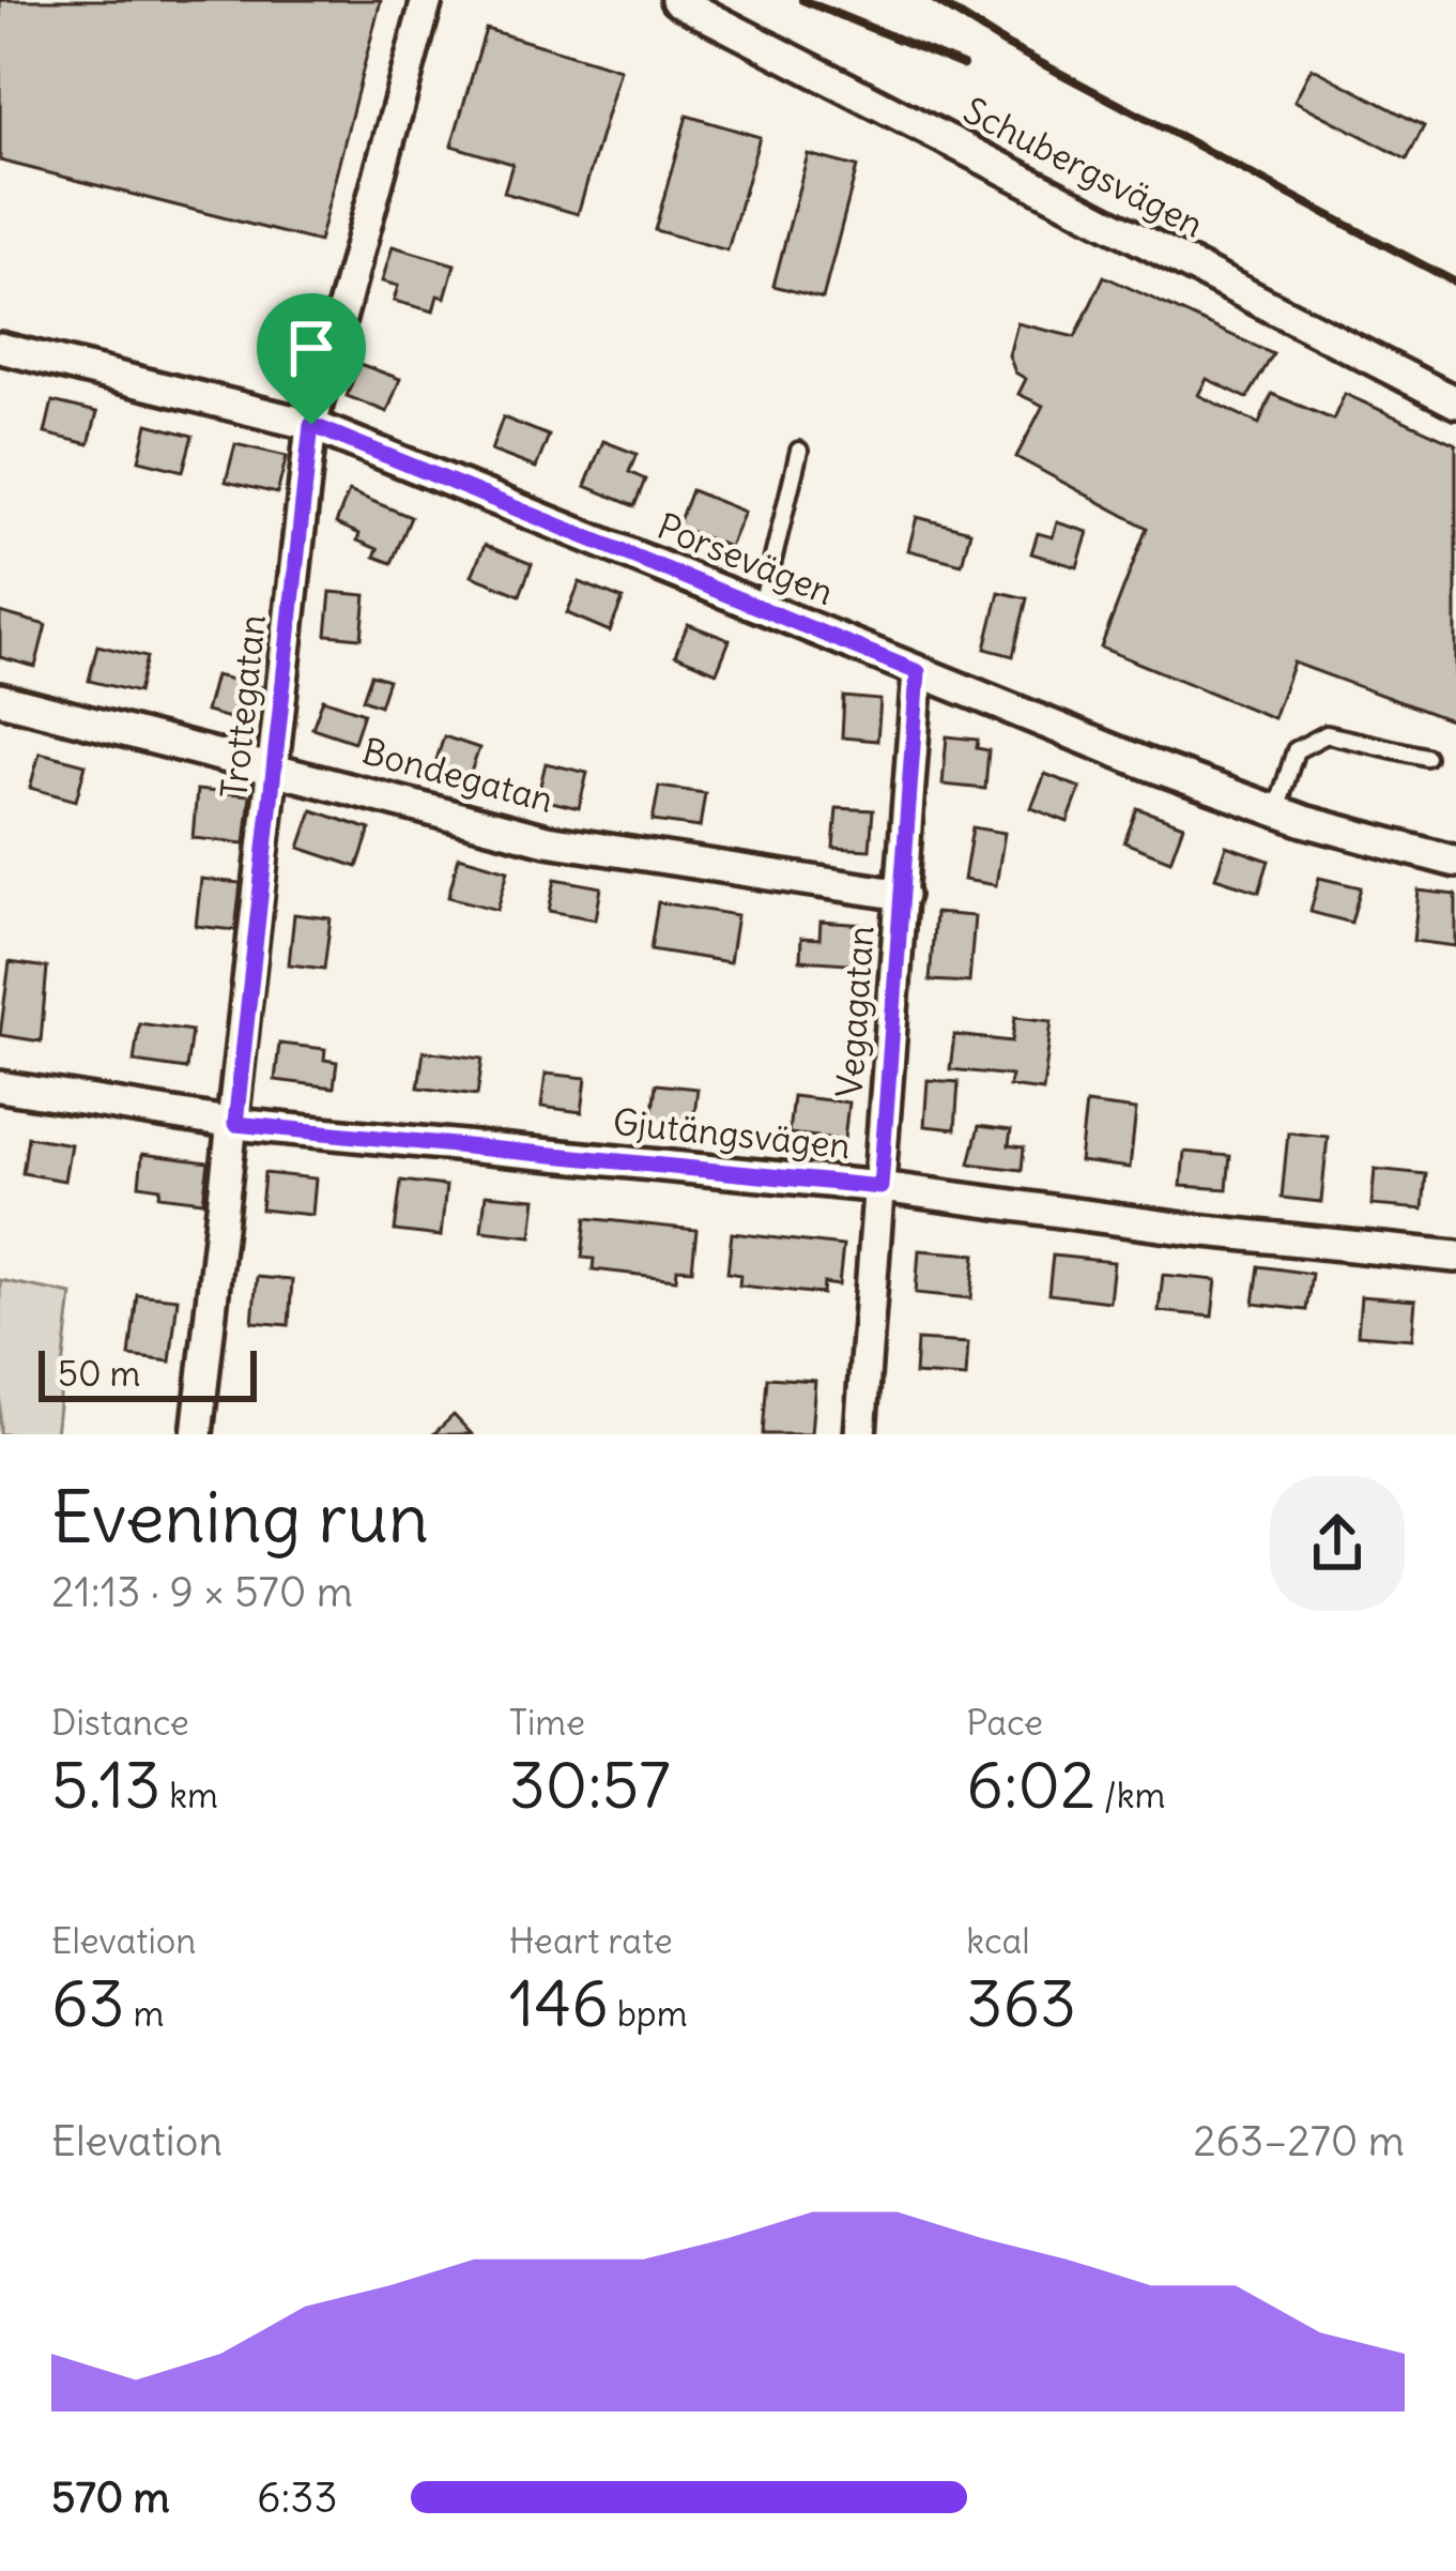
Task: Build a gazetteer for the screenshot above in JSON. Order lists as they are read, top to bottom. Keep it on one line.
{"streets":{"street":["Schubergsvägen","Porsevägen","Trottegatan","Bondegatan","Vegagatan","Gjutängsvägen"]},"crossings":[["Porsevägen","Trottegatan"],["Porsevägen","Vegagatan"],["Trottegatan","Bondegatan"],["Trottegatan","Gjutängsvägen"],["Bondegatan","Vegagatan"],["Vegagatan","Gjutängsvägen"]],"scale_bar":"50 m","page":{"scale":"50 m","heading":["Evening run","21:13 · 9 × 570 m"],"stats":[["Distance","5.13 km"],["Time","30:57"],["Pace","6:02 /km"],["Elevation","63 m"],["Heart rate","146 bpm"],["kcal","363"]],"chart":["Elevation","263–270 m"],"list":[{"name":"570 m","note":"6:33"}]}}
